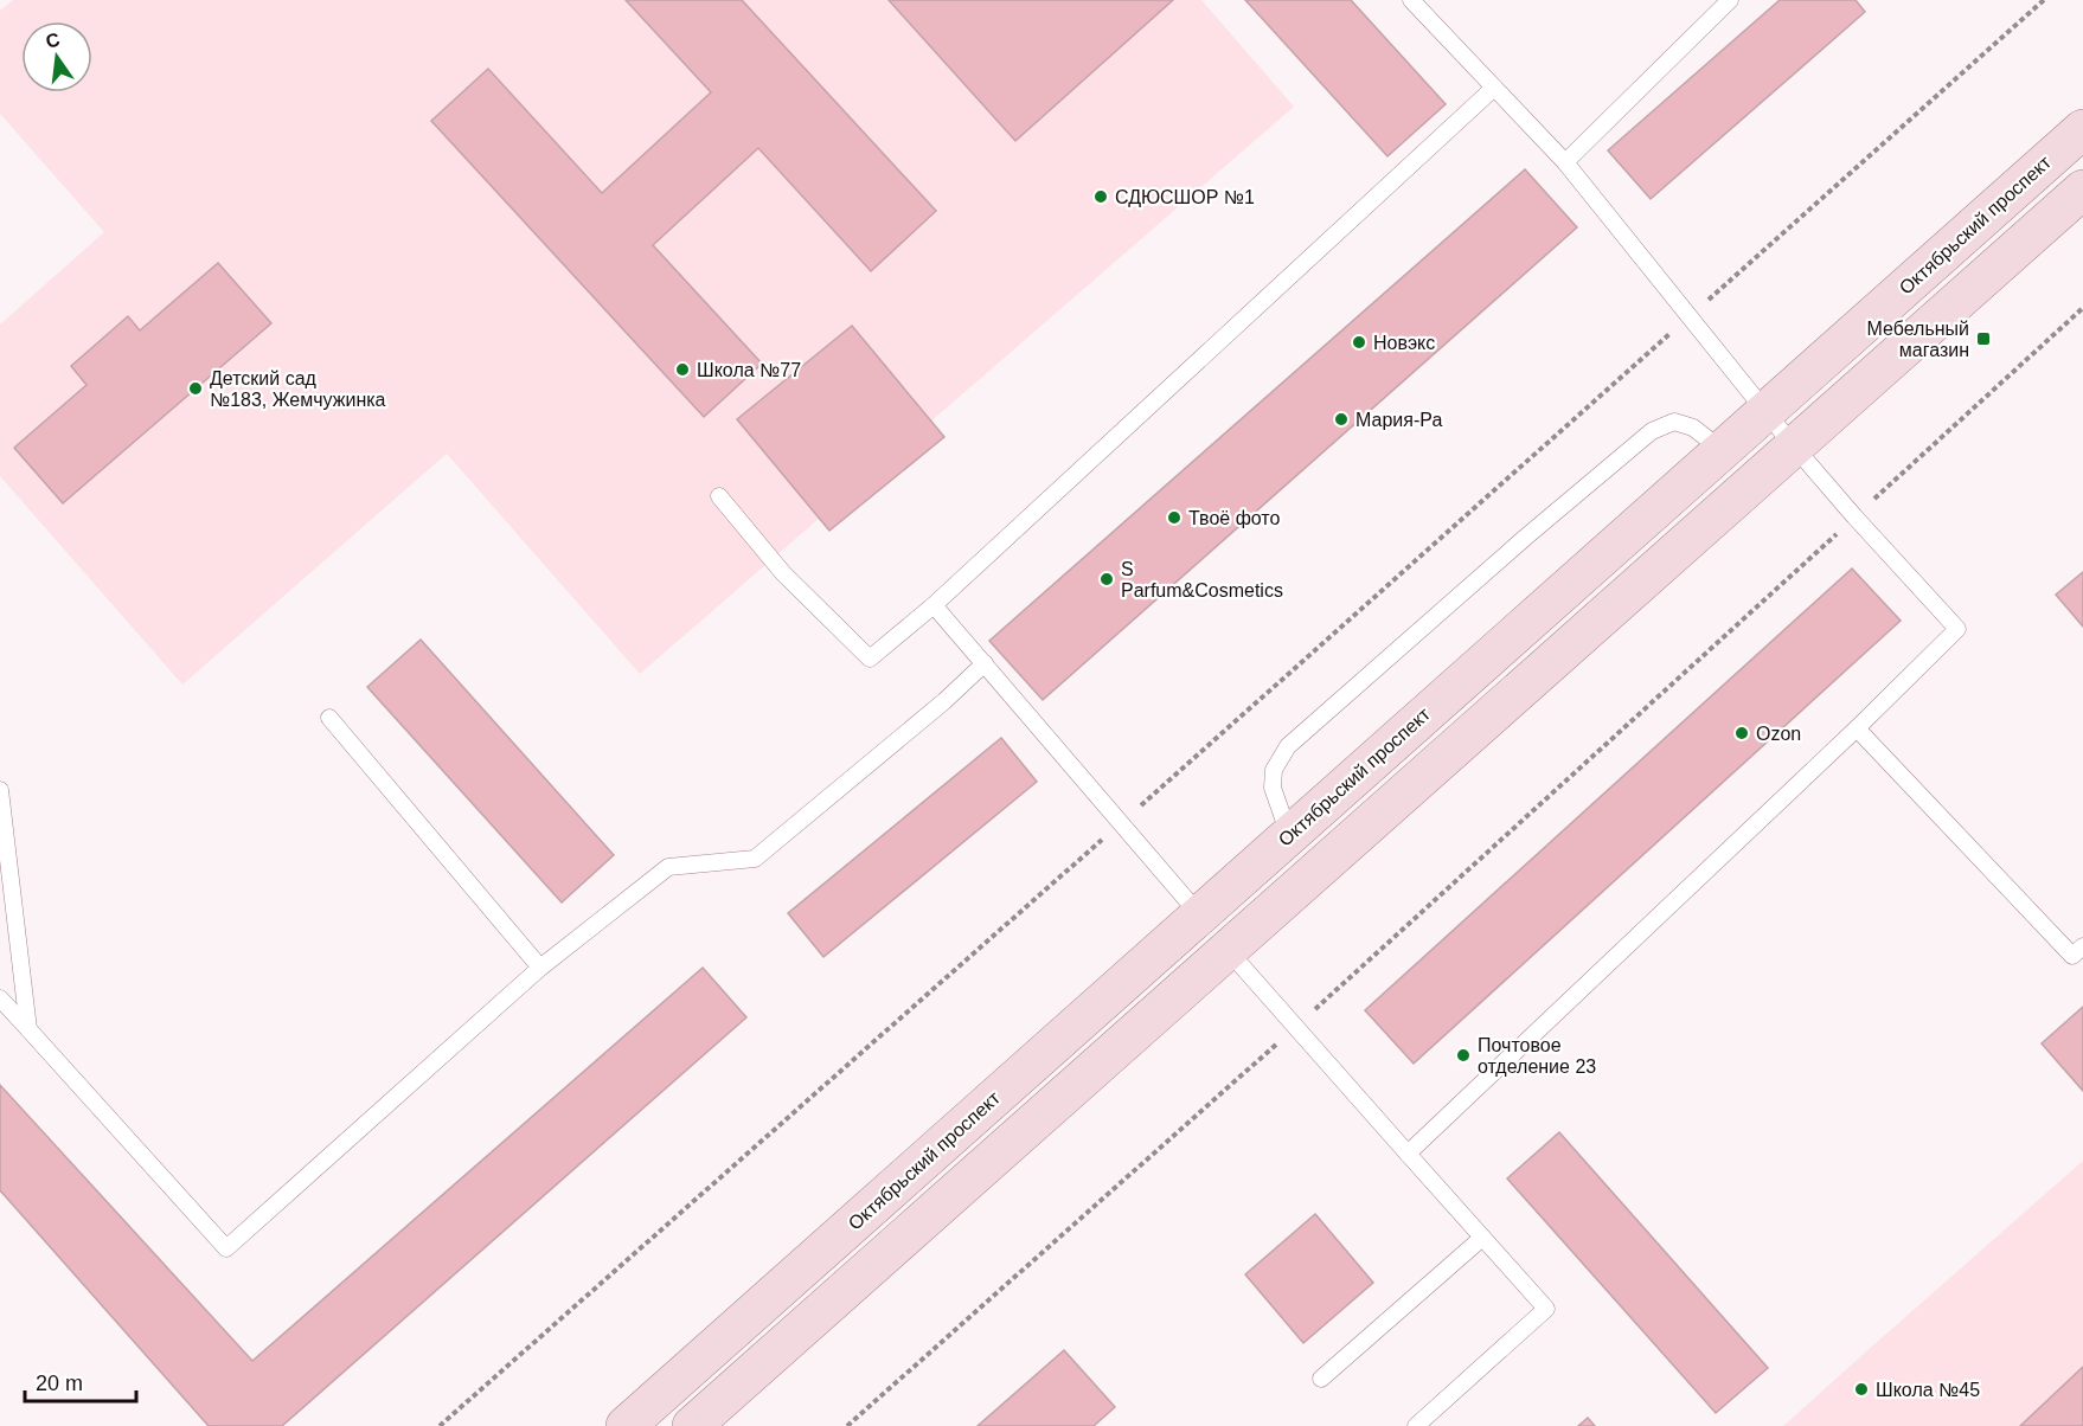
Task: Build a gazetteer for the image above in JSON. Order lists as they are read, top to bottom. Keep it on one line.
{"streets":{"main road":["Октябрьский проспект"]},"places":{"other":["СДЮСШОР №1","Новэкс","Школа №77","Детский сад №183, Жемчужинка","Мария-Ра","Твоё фото","S Parfum&Cosmetics","Ozon","Почтовое отделение 23","Школа №45"],"transit":["Мебельный магазин"]},"scale_bar":"20 m","north":"top"}
